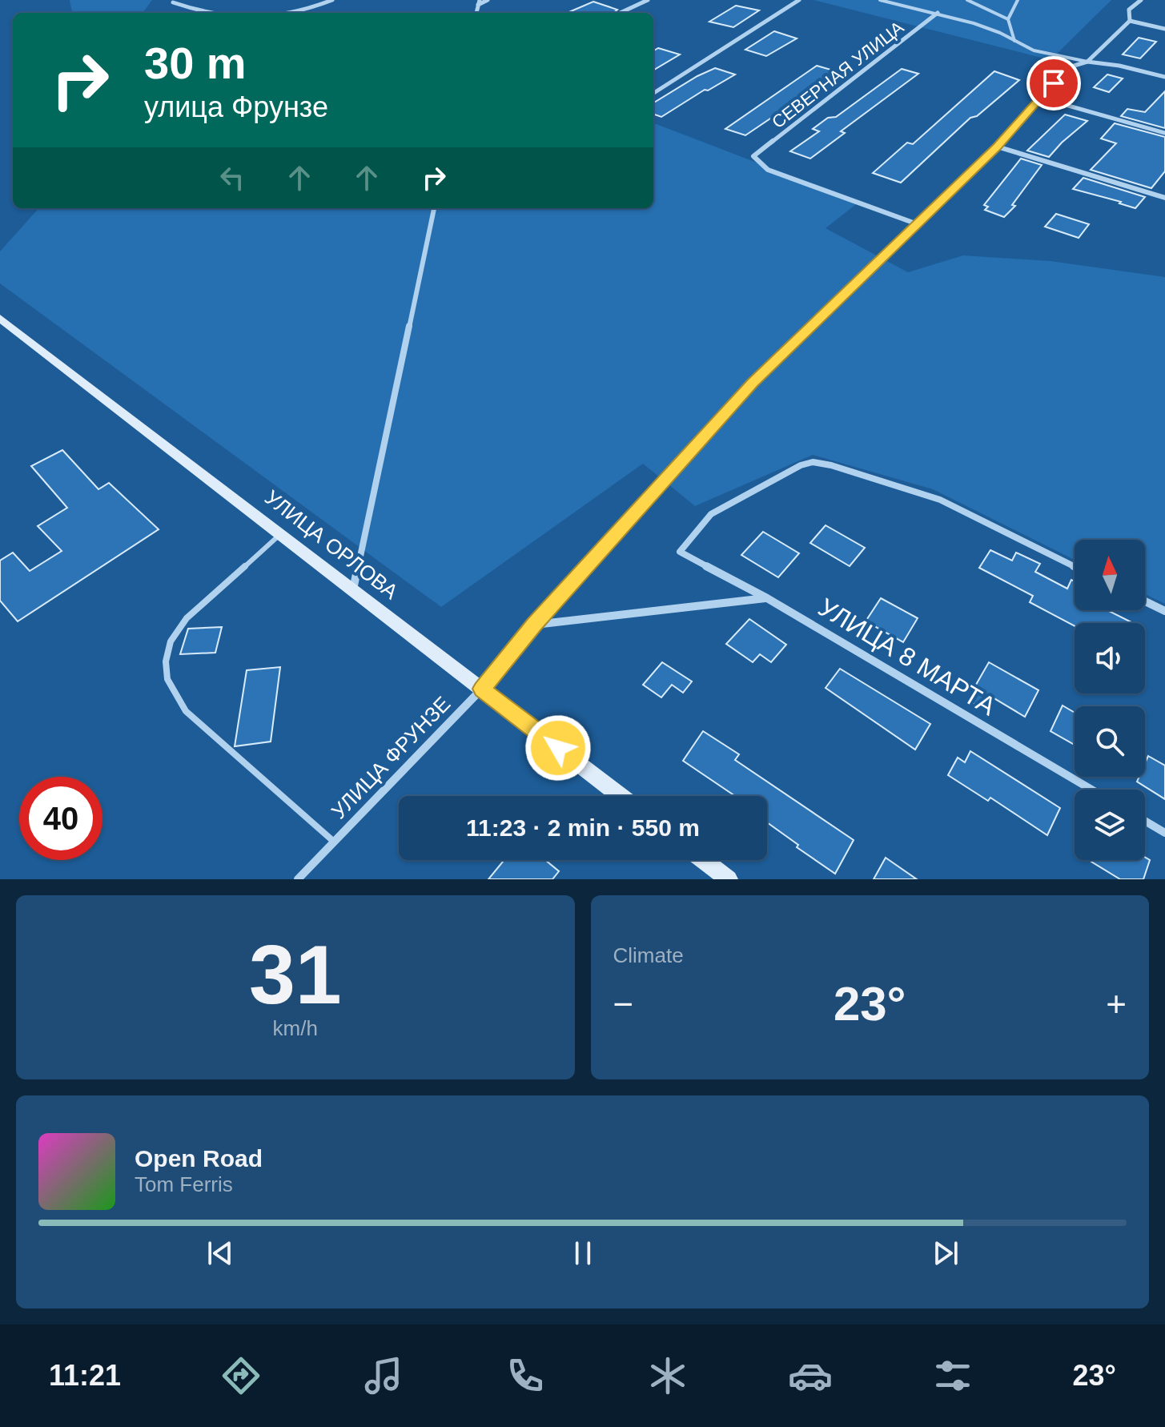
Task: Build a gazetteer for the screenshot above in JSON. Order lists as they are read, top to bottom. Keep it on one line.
{"streets":{"street":["СЕВЕРНАЯ УЛИЦА","УЛИЦА ОРЛОВА","УЛИЦА 8 МАРТА","УЛИЦА ФРУНЗЕ"]},"crossings":[["СЕВЕРНАЯ УЛИЦА","УЛИЦА ФРУНЗЕ"],["УЛИЦА ОРЛОВА","УЛИЦА ФРУНЗЕ"]],"north":"top","page":{"turn":["30 m","улица Фрунзе"],"limit":"40","trip":"11:23 · 2 min · 550 m","tile":[["31","km/h"],"Climate"],"heat":["−","23°","+"],"song":["Open Road","Tom Ferris"],"tabs":["11:21","23°"]}}
